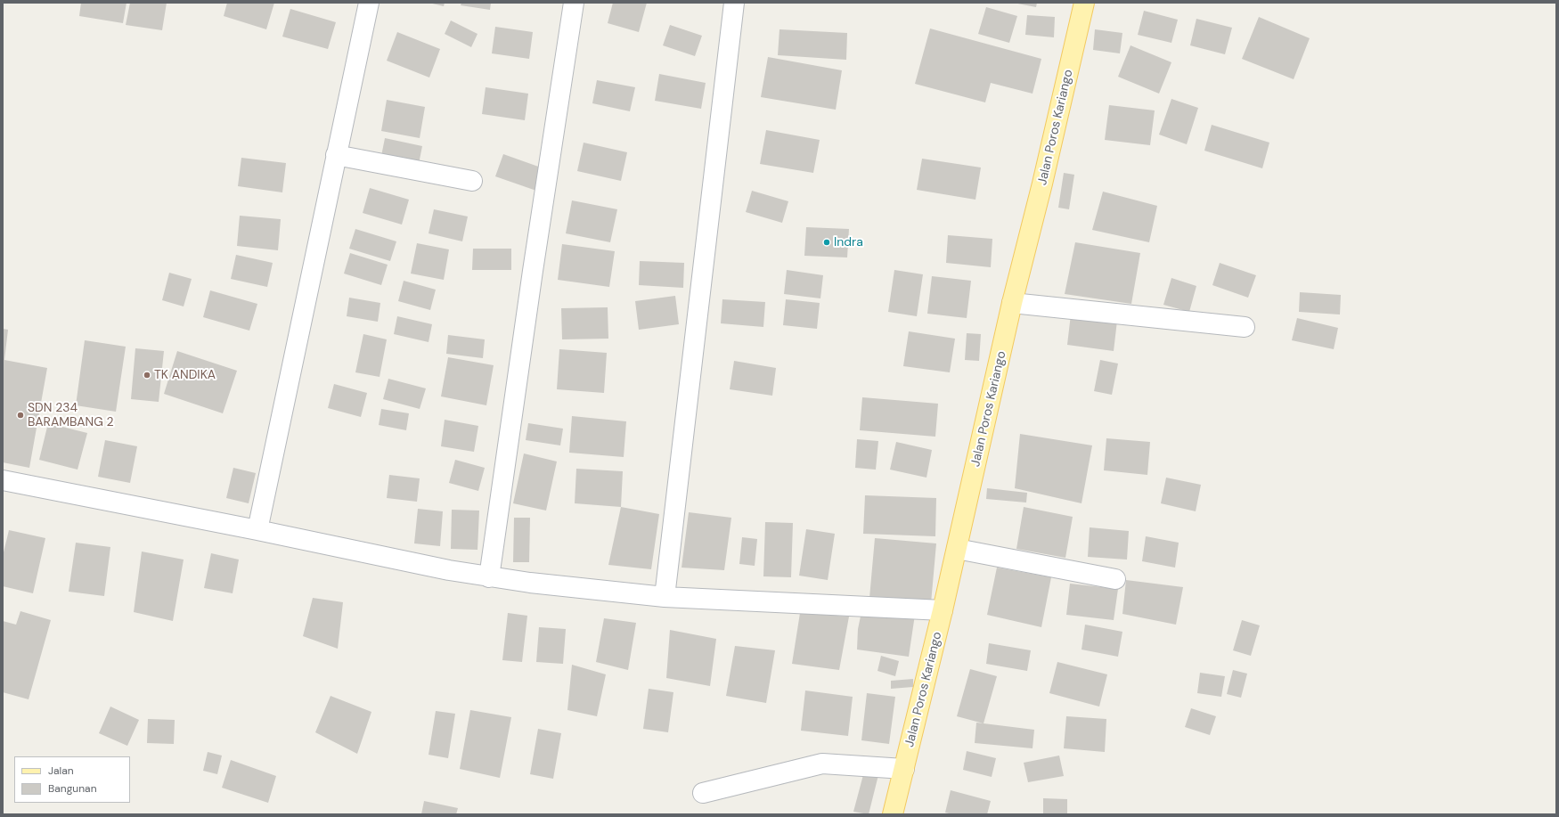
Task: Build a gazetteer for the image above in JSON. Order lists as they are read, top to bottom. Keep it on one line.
{"streets":{"main road":["Jalan Poros Kariango"]},"places":["Indra","TK ANDIKA","SDN 234 BARAMBANG 2"],"legend":["Jalan","Bangunan"]}
